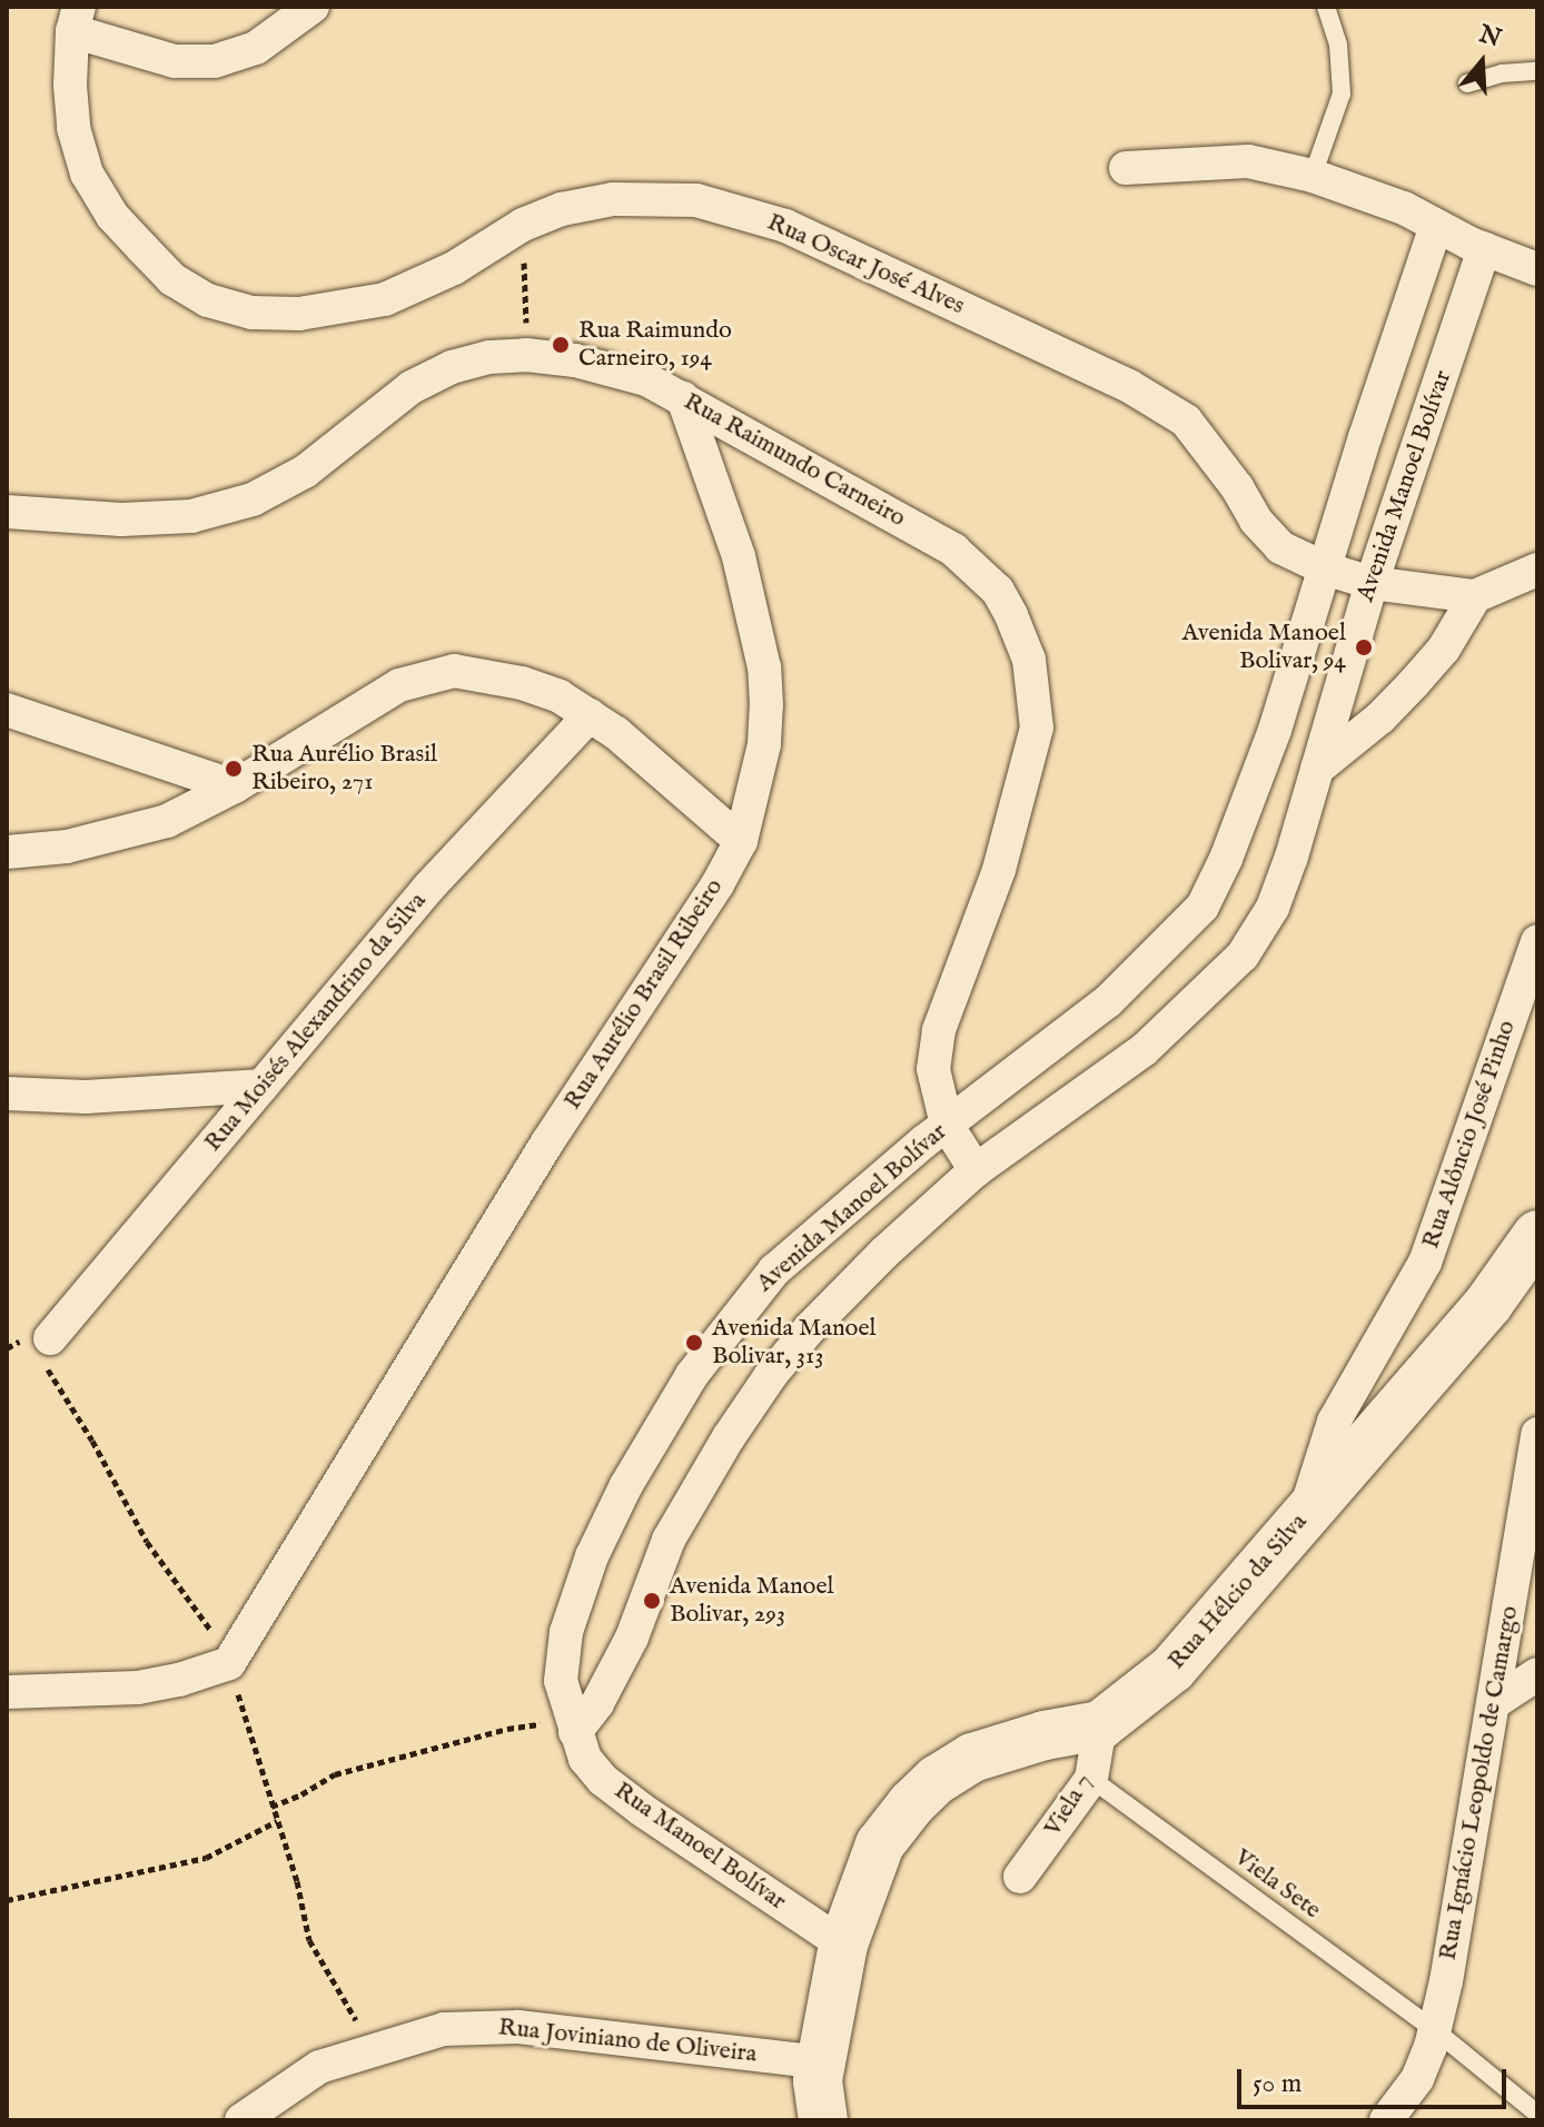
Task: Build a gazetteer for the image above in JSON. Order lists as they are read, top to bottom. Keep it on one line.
{"streets":{"street":["Rua Oscar José Alves","Rua Raimundo Carneiro","Avenida Manoel Bolívar","Rua Aurélio Brasil Ribeiro","Rua Moisés Alexandrino da Silva","Rua Alôncio José Pinho","Rua Hélcio da Silva","Rua Ignácio Leopoldo de Camargo","Viela 7","Rua Manoel Bolívar","Rua Joviniano de Oliveira"],"lane":["Viela Sete"]},"crossings":[["Rua Oscar José Alves","Avenida Manoel Bolívar"],["Rua Raimundo Carneiro","Avenida Manoel Bolívar"],["Rua Raimundo Carneiro","Rua Aurélio Brasil Ribeiro"],["Avenida Manoel Bolívar","Rua Manoel Bolívar"],["Rua Alôncio José Pinho","Rua Hélcio da Silva"],["Rua Hélcio da Silva","Viela 7"],["Rua Hélcio da Silva","Rua Manoel Bolívar"],["Rua Hélcio da Silva","Rua Joviniano de Oliveira"],["Rua Ignácio Leopoldo de Camargo","Viela Sete"],["Viela 7","Viela Sete"]],"places":["Rua Raimundo Carneiro, 194","Avenida Manoel Bolivar, 94","Rua Aurélio Brasil Ribeiro, 271","Avenida Manoel Bolivar, 313","Avenida Manoel Bolivar, 293"],"scale_bar":"50 m","north":"top"}
